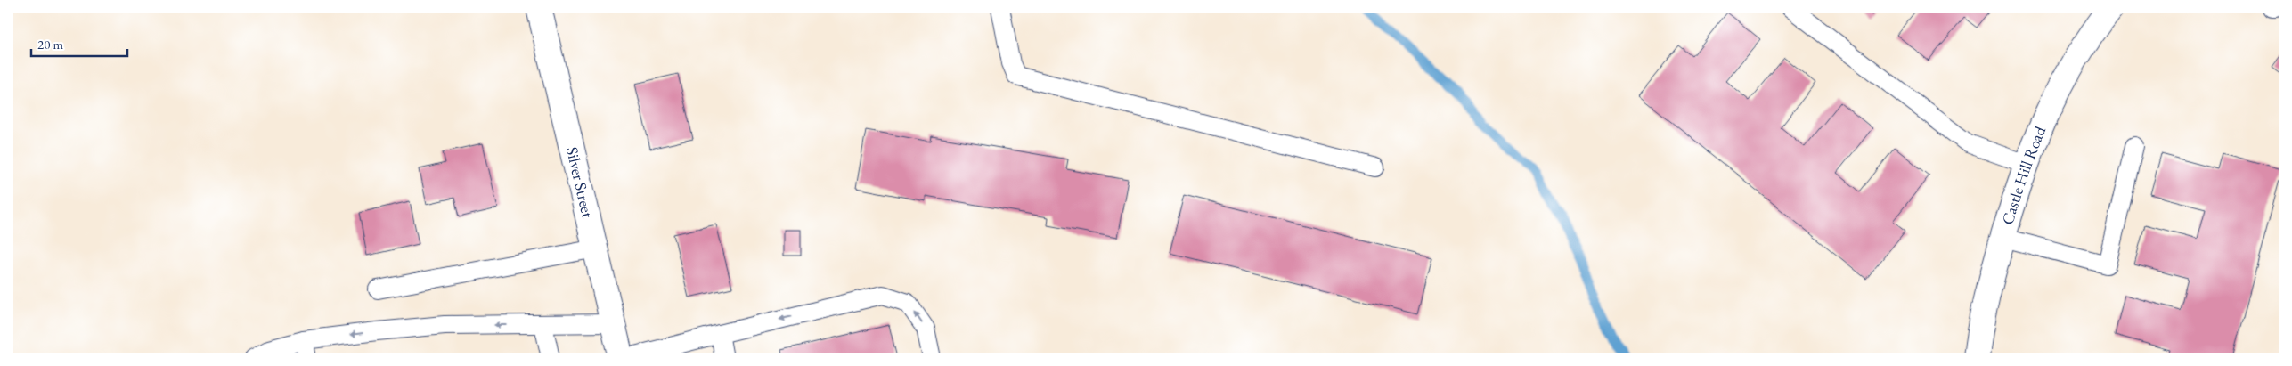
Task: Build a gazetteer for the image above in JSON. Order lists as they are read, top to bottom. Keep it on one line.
{"streets":{"street":["Castle Hill Road","Silver Street"]},"scale_bar":"20 m"}
